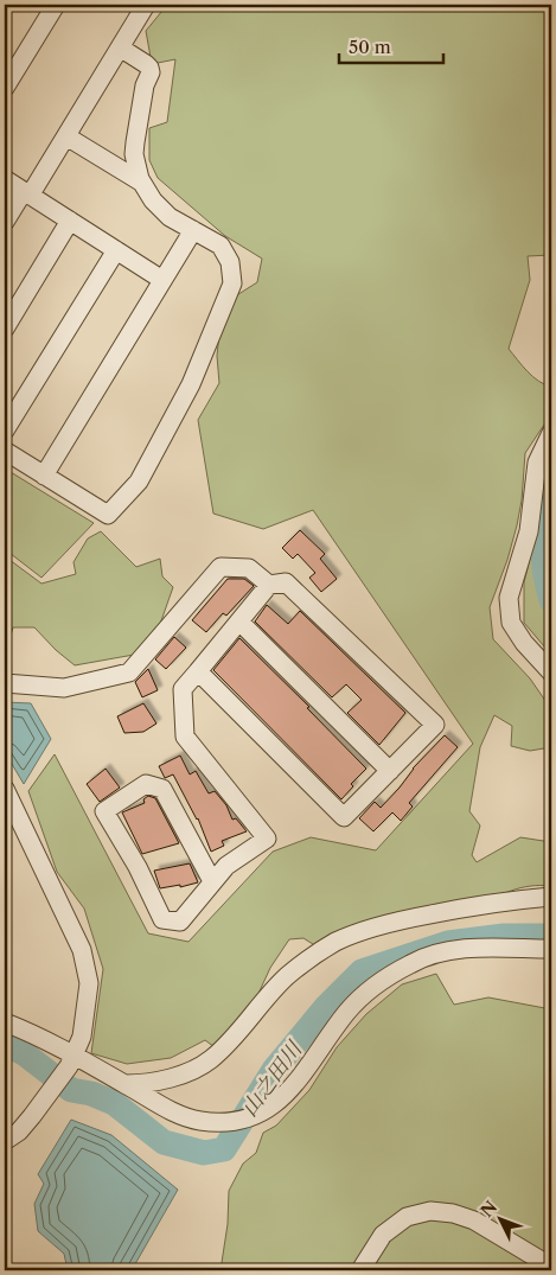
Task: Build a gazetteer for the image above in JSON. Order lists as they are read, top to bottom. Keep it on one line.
{"water":["山之田川"],"scale_bar":"50 m","north":"top left"}
